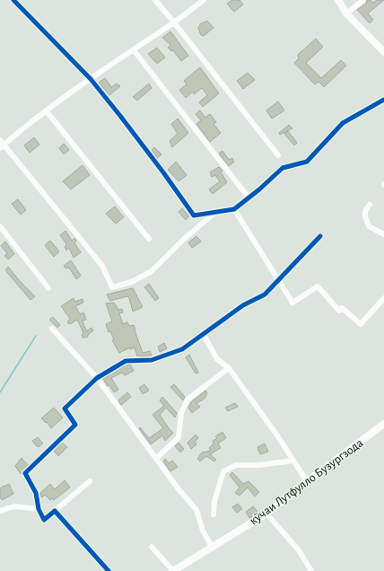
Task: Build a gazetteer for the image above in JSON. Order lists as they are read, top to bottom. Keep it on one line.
{"streets":{"main road":["кӯчаи Лутфулло Бузургзода"]}}
